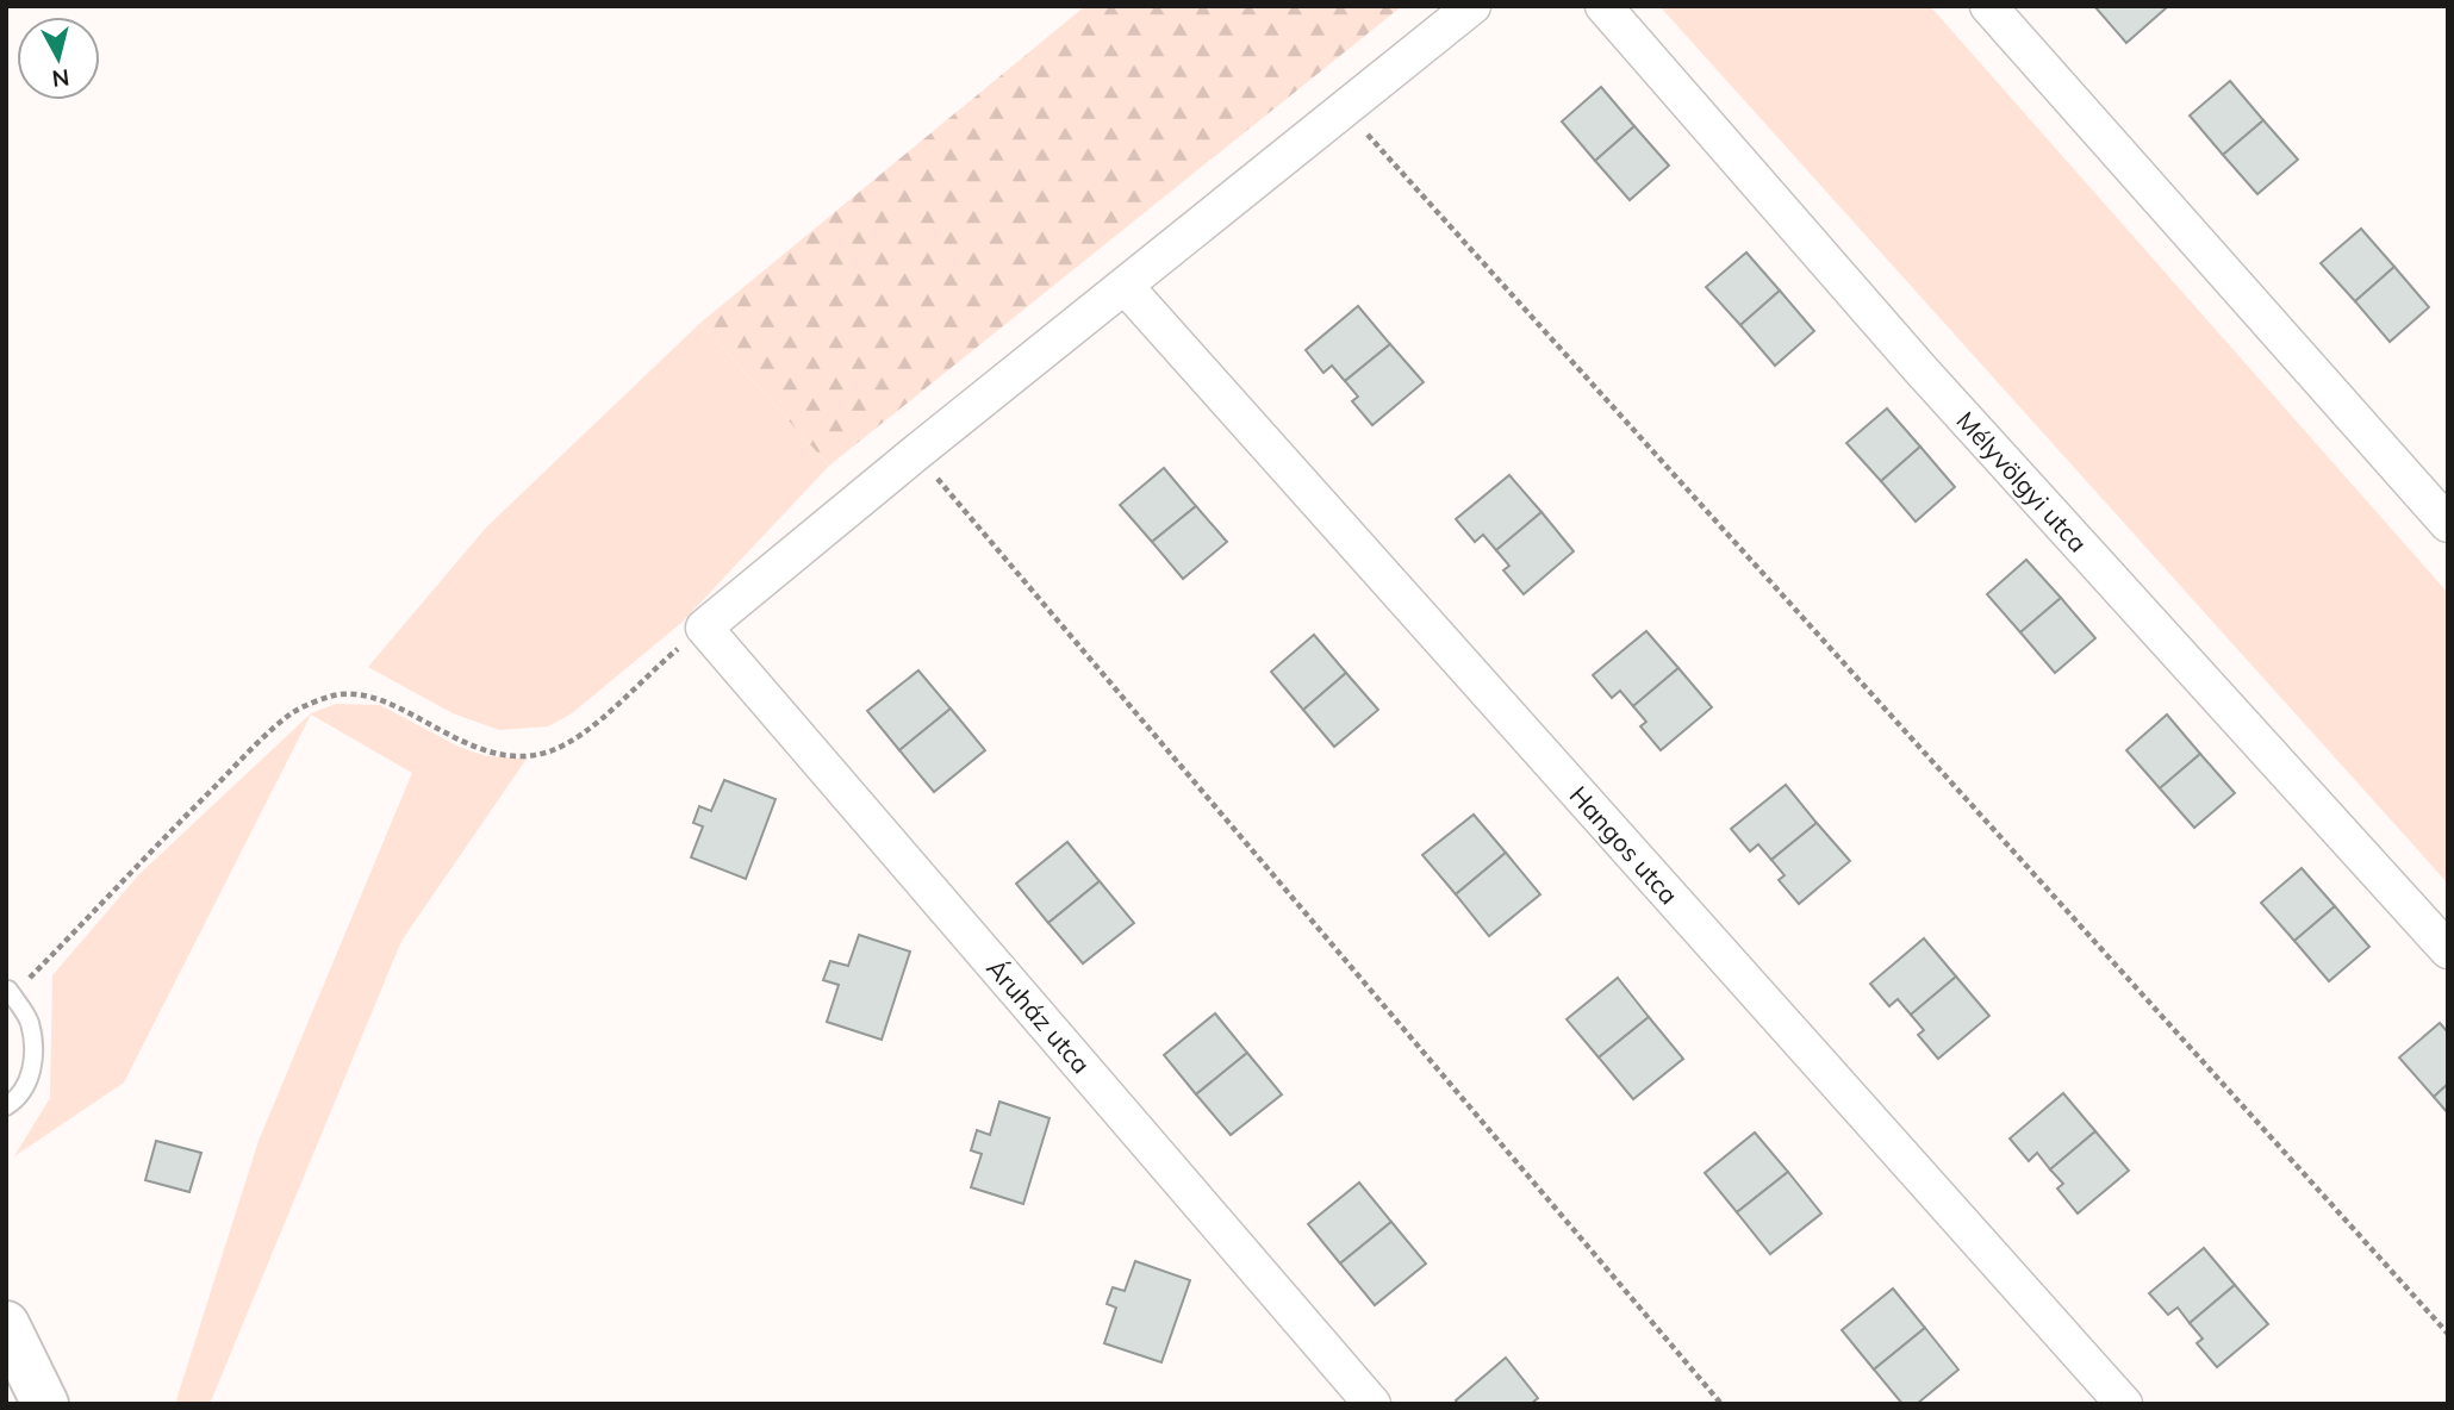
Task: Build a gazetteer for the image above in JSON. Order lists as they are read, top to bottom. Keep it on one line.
{"streets":{"street":["Mélyvölgyi utca","Hangos utca","Áruház utca"]},"north":"bottom"}
